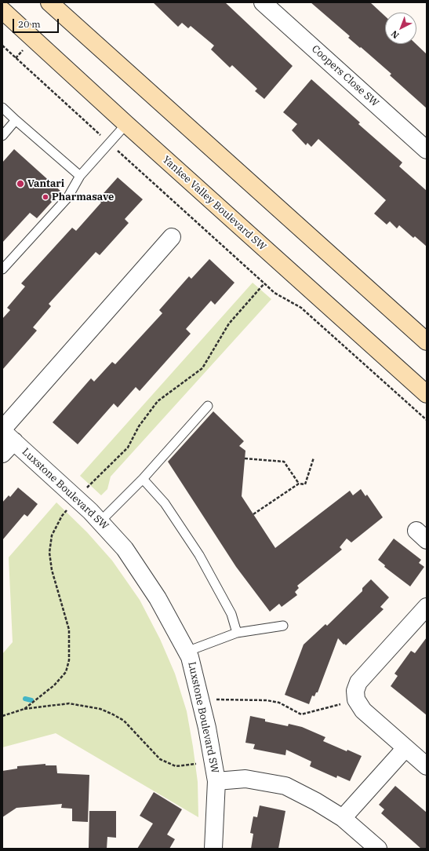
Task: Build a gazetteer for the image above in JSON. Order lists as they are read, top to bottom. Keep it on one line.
{"streets":{"main road":["Yankee Valley Boulevard SW"],"street":["Coopers Close SW","Luxstone Boulevard SW"]},"places":["Vantari","Pharmasave"],"scale_bar":"20 m","north":"bottom left"}
